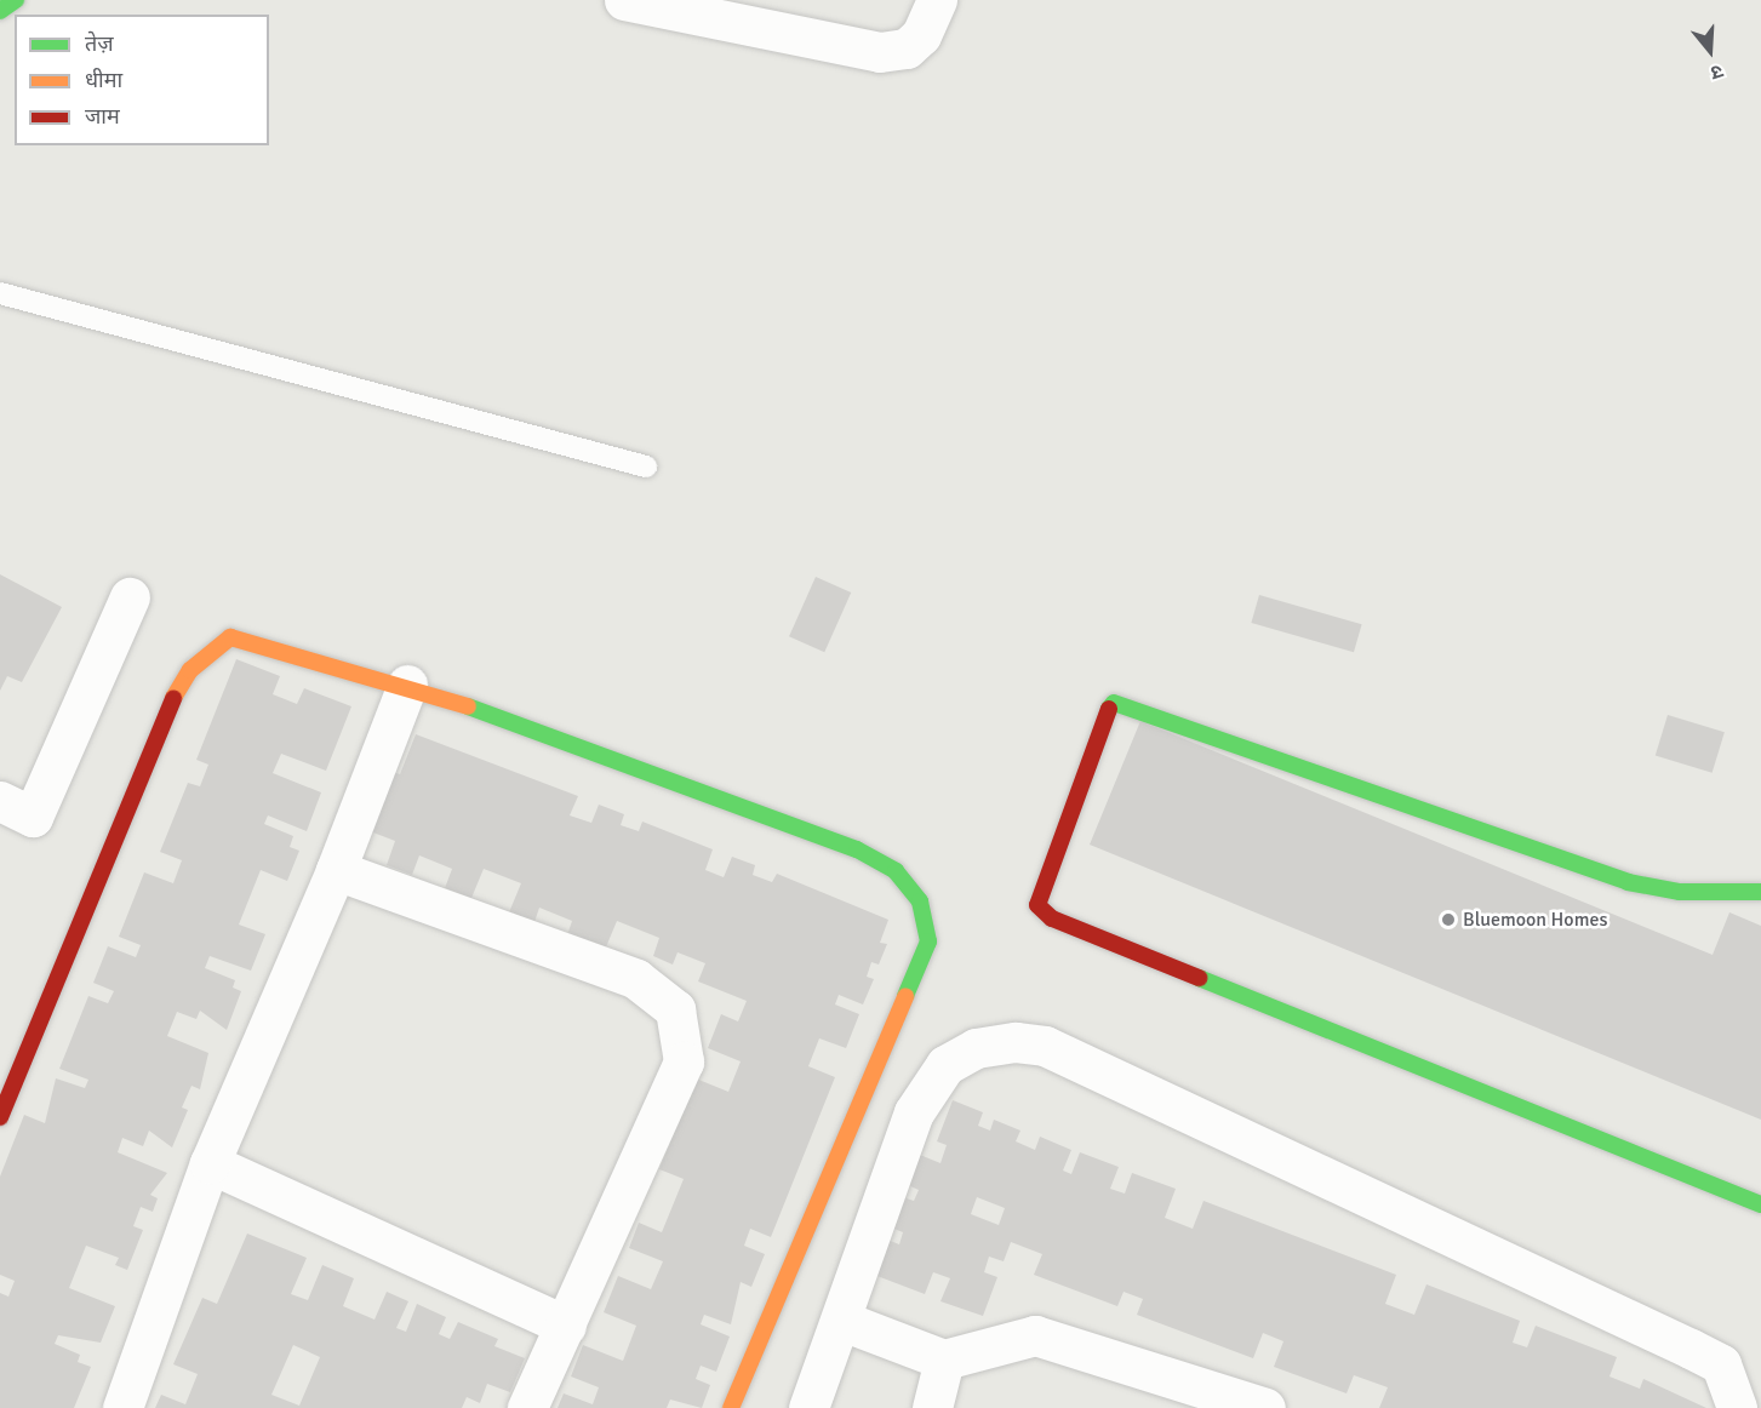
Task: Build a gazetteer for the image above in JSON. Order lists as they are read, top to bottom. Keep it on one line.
{"places":["Bluemoon Homes"],"legend":["तेज़","धीमा","जाम"],"north":"bottom"}
